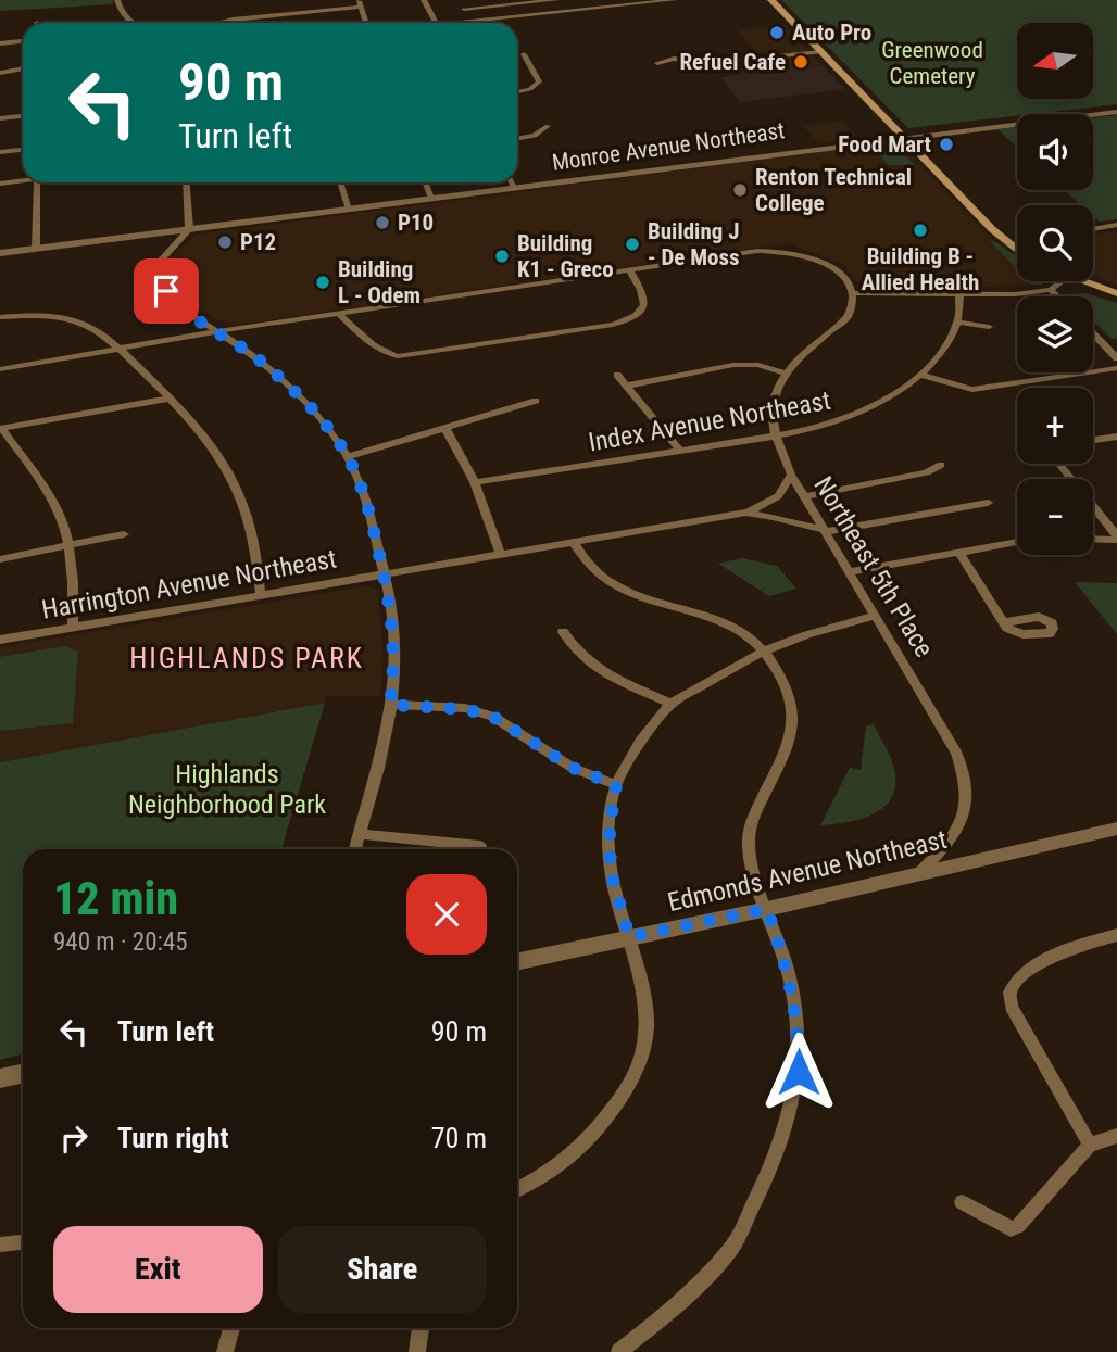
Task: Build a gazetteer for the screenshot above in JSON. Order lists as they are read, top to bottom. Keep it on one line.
{"streets":{"street":["Monroe Avenue Northeast","Index Avenue Northeast","Northeast 5th Place","Harrington Avenue Northeast","Edmonds Avenue Northeast"]},"crossings":[["Index Avenue Northeast","Northeast 5th Place"],["Northeast 5th Place","Harrington Avenue Northeast"],["Northeast 5th Place","Edmonds Avenue Northeast"]],"districts":["HIGHLANDS PARK"],"parks":["Greenwood Cemetery","Highlands Neighborhood Park"],"places":["Auto Pro","Refuel Cafe","Food Mart","Renton Technical College","P10","Building B - Allied Health","P12","Building J - De Moss","Building K1 - Greco","Building L - Odem"],"north":"left","page":{"map_buttons":["+","−"],"turn":["90 m","Turn left"],"heading":["12 min","940 m · 20:45"],"list":[{"name":"Turn left","value":"90 m"},{"name":"Turn right","value":"70 m"}],"buttons":["Exit","Share"]}}
